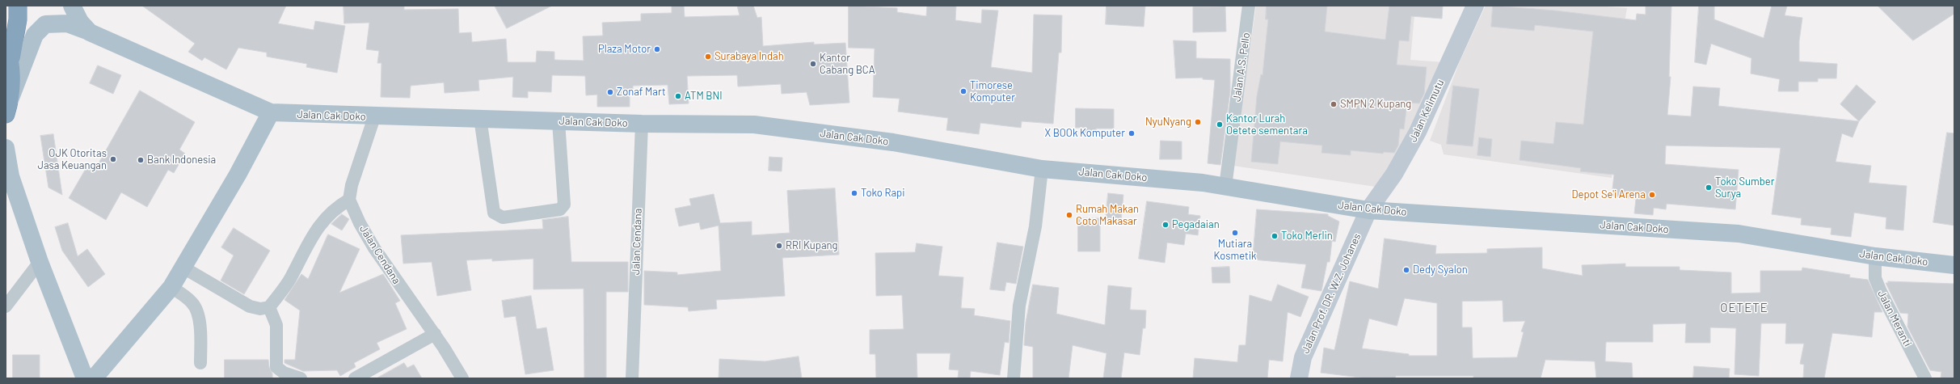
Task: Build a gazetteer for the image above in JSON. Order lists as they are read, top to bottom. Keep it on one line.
{"streets":{"main road":["Jalan Cak Doko"],"street":["Jalan A.S. Pello","Jalan Kelimutu","Jalan Cendana","Jalan Prof. DR. W.Z. Johanes","Jalan Meranti"]},"crossings":[["Jalan A.S. Pello","Jalan Cak Doko"],["Jalan Kelimutu","Jalan Cak Doko"],["Jalan Kelimutu","Jalan Prof. DR. W.Z. Johanes"],["Jalan Cak Doko","Jalan Cendana"],["Jalan Cak Doko","Jalan Prof. DR. W.Z. Johanes"],["Jalan Cak Doko","Jalan Meranti"]],"districts":["OETETE"],"places":["Plaza Motor","Surabaya Indah","Kantor Cabang BCA","Timorese Komputer","Zonaf Mart","ATM BNI","SMPN 2 Kupang","NyuNyang","Kantor Lurah Oetete sementara","X BOOk Komputer","OJK Otoritas Jasa Keuangan","Bank Indonesia","Toko Sumber Surya","Toko Rapi","Depot Se'i Arena","Rumah Makan Coto Makasar","Pegadaian","Mutiara Kosmetik","Toko Merlin","RRI Kupang","Dedy Syalon"]}
